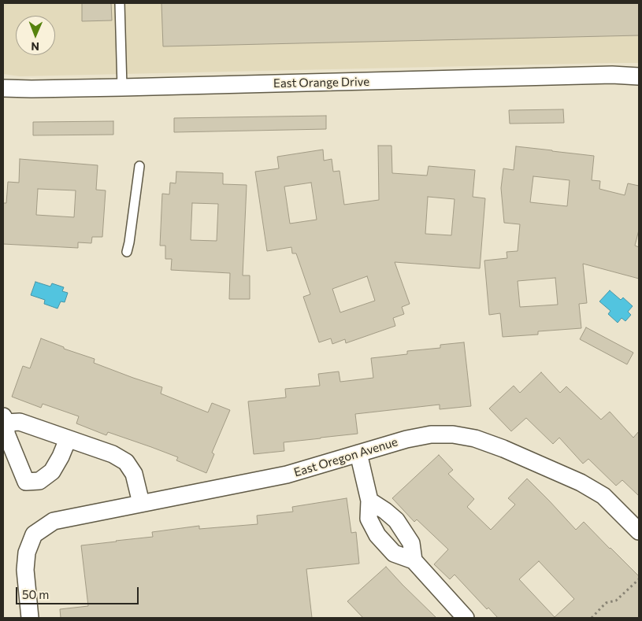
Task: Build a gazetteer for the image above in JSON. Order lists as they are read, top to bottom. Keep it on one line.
{"streets":{"street":["East Orange Drive","East Oregon Avenue"]},"scale_bar":"50 m","north":"bottom"}
